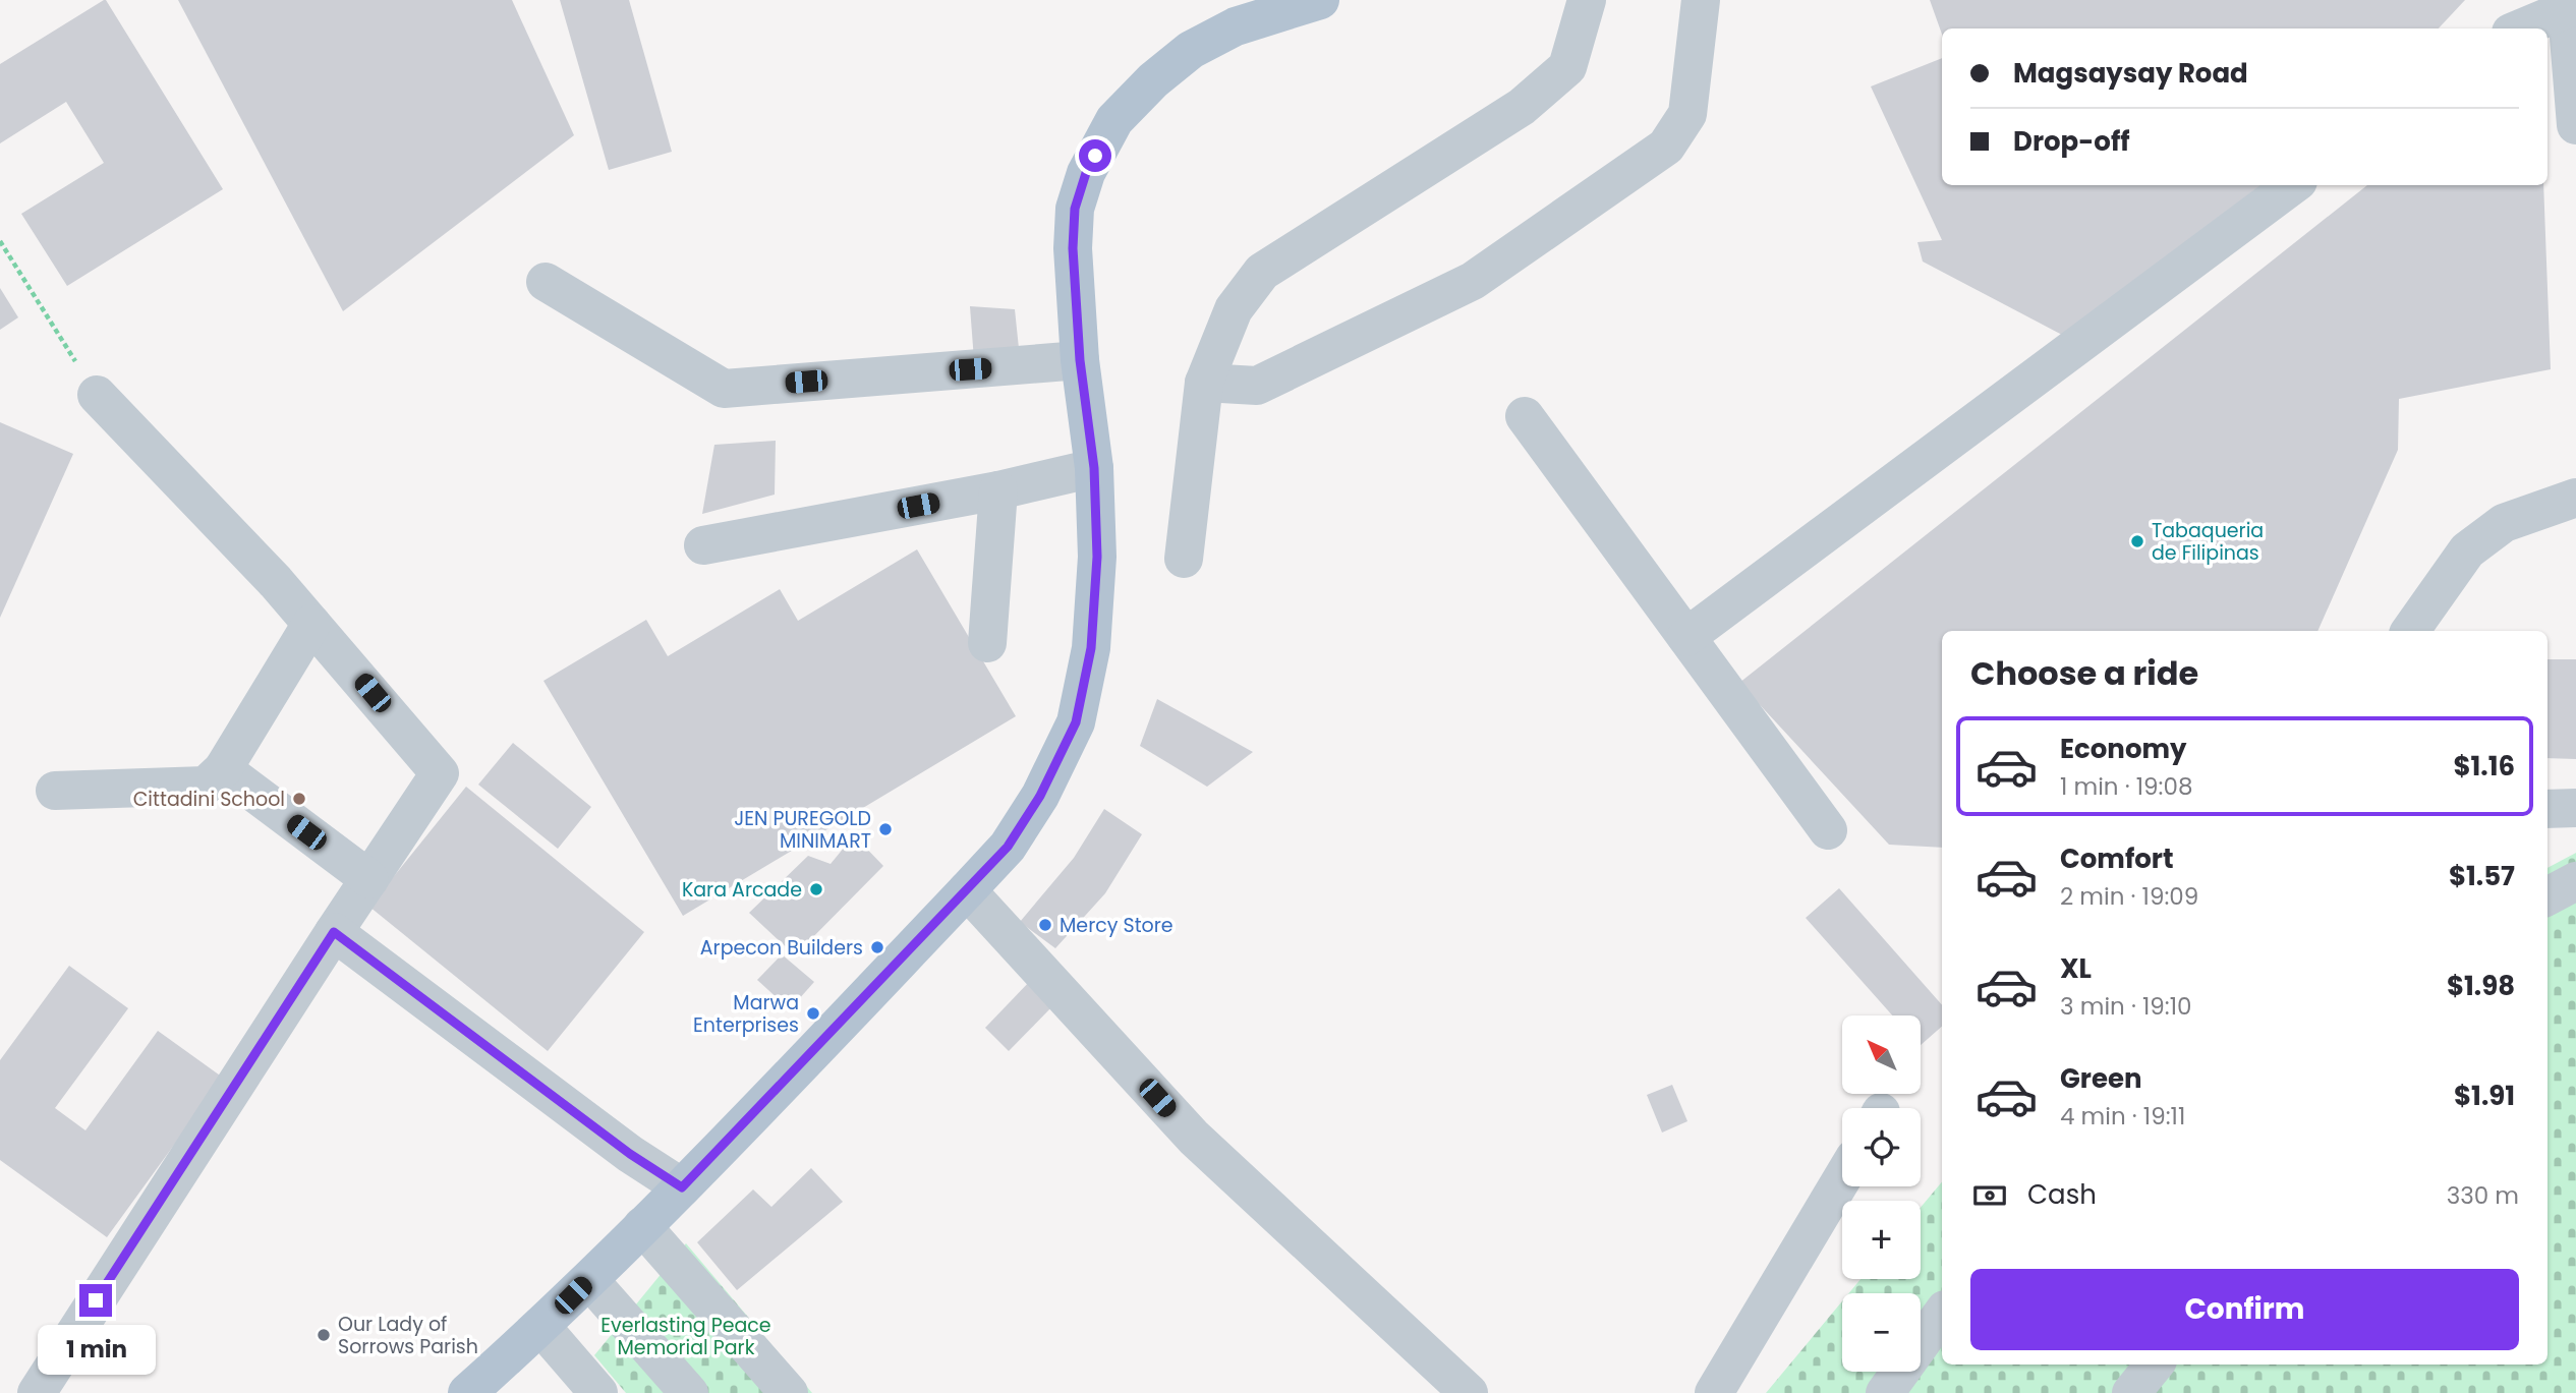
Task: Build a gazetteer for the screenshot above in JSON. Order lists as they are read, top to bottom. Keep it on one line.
{"parks":["Everlasting Peace Memorial Park"],"places":["Tabaqueria de Filipinas","Cittadini School","JEN PUREGOLD MINIMART","Kara Arcade","Mercy Store","Arpecon Builders","Marwa Enterprises","Our Lady of Sorrows Parish"],"north":"top left","page":{"banner":["Magsaysay Road","Drop-off"],"heading":"Choose a ride","list":[{"name":"Economy","note":"1 min · 19:08","value":"$1.16"},{"name":"Comfort","note":"2 min · 19:09","value":"$1.57"},{"name":"XL","note":"3 min · 19:10","value":"$1.98"},{"name":"Green","note":"4 min · 19:11","value":"$1.91"}],"map_buttons":["+","−"],"pay":["Cash","330 m"],"buttons":"Confirm","bubble":"1 min"}}
